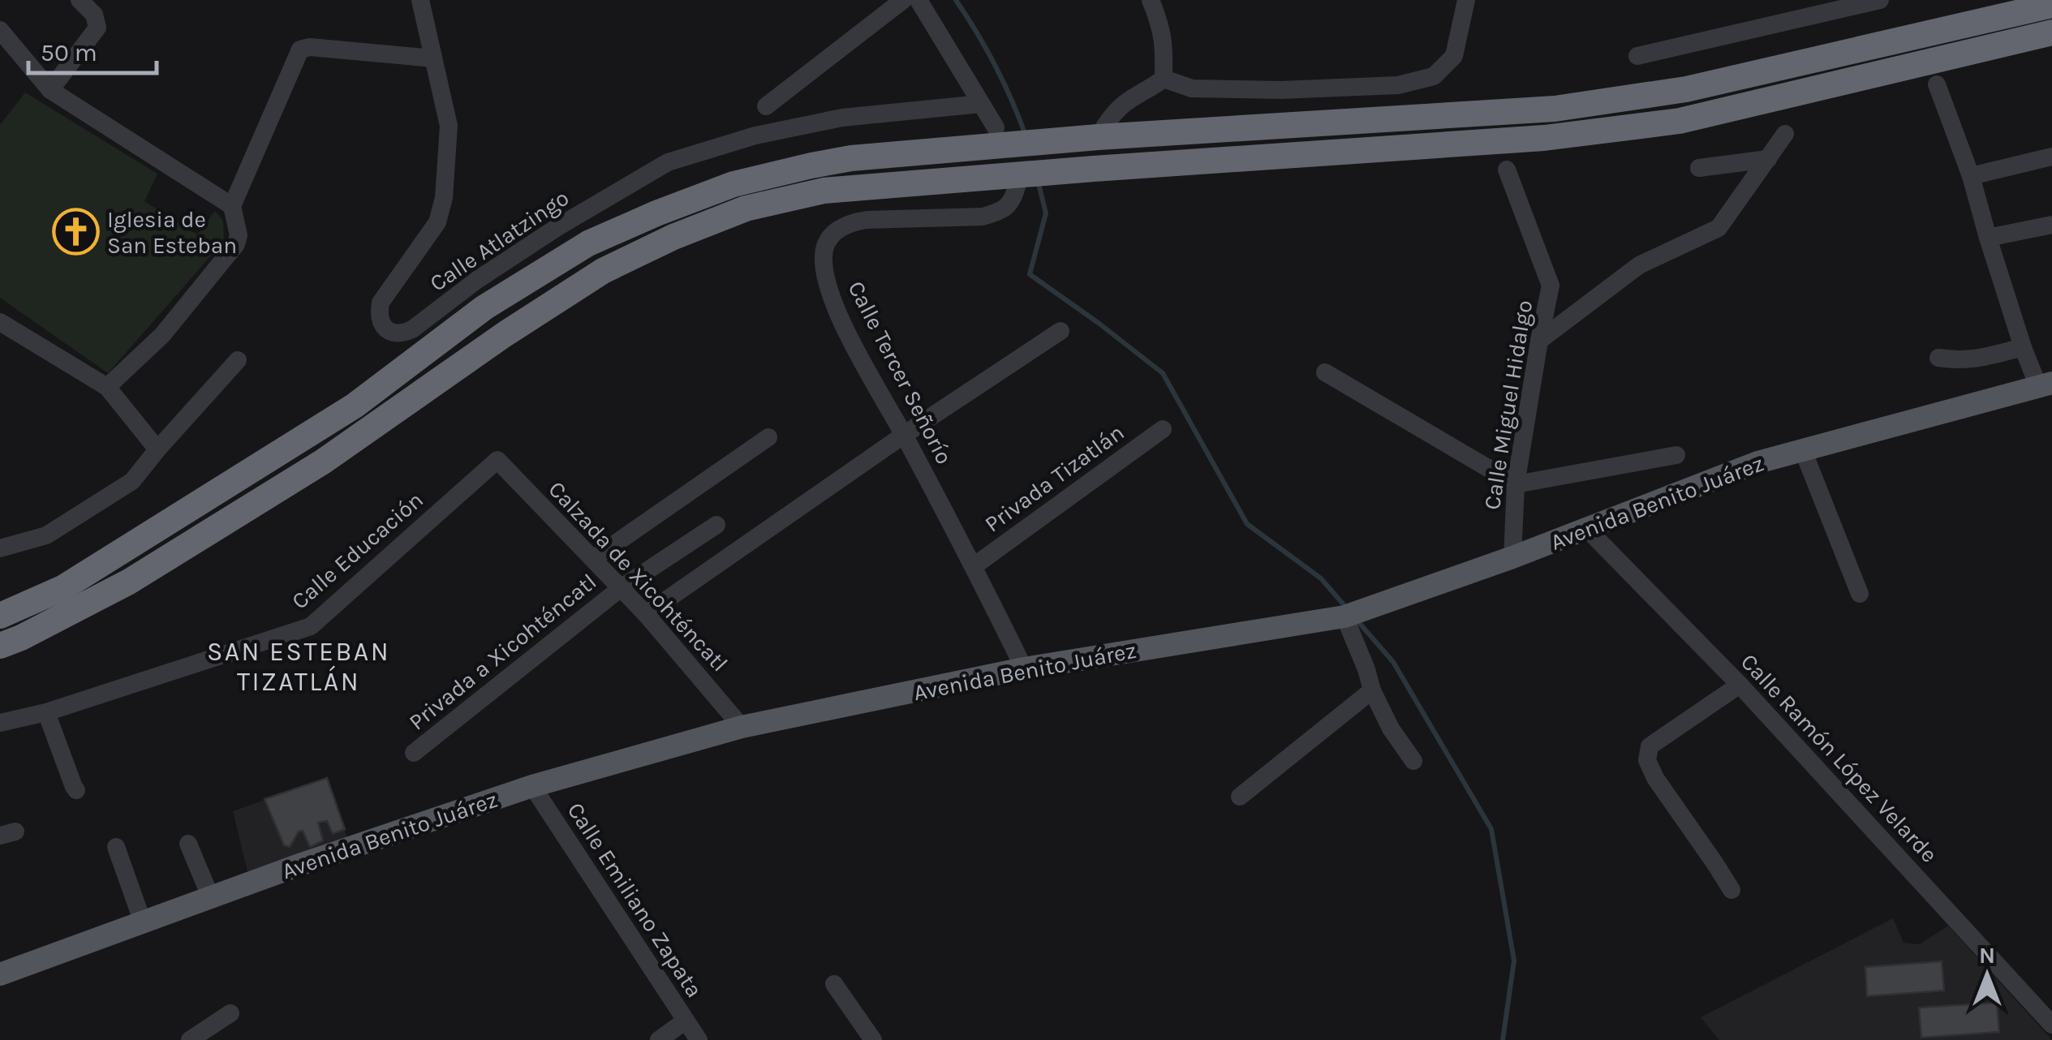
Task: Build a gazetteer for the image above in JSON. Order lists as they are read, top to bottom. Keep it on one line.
{"streets":{"main road":["Avenida Benito Juárez"],"street":["Calle Atlatzingo","Calle Tercer Señorío","Calle Miguel Hidalgo","Privada Tizatlán","Calle Educación","Calzada de Xicohténcatl","Privada a Xicohténcatl","Calle Ramón López Velarde","Calle Emiliano Zapata"]},"crossings":[["Calle Tercer Señorío","Privada Tizatlán"],["Calle Tercer Señorío","Avenida Benito Juárez"],["Calle Miguel Hidalgo","Avenida Benito Juárez"],["Avenida Benito Juárez","Calzada de Xicohténcatl"],["Avenida Benito Juárez","Calle Ramón López Velarde"],["Avenida Benito Juárez","Calle Emiliano Zapata"],["Calle Educación","Calzada de Xicohténcatl"],["Calzada de Xicohténcatl","Privada a Xicohténcatl"]],"districts":["SAN ESTEBAN TIZATLÁN"],"places":{"church":["Iglesia de San Esteban"]},"scale_bar":"50 m","north":"top"}
